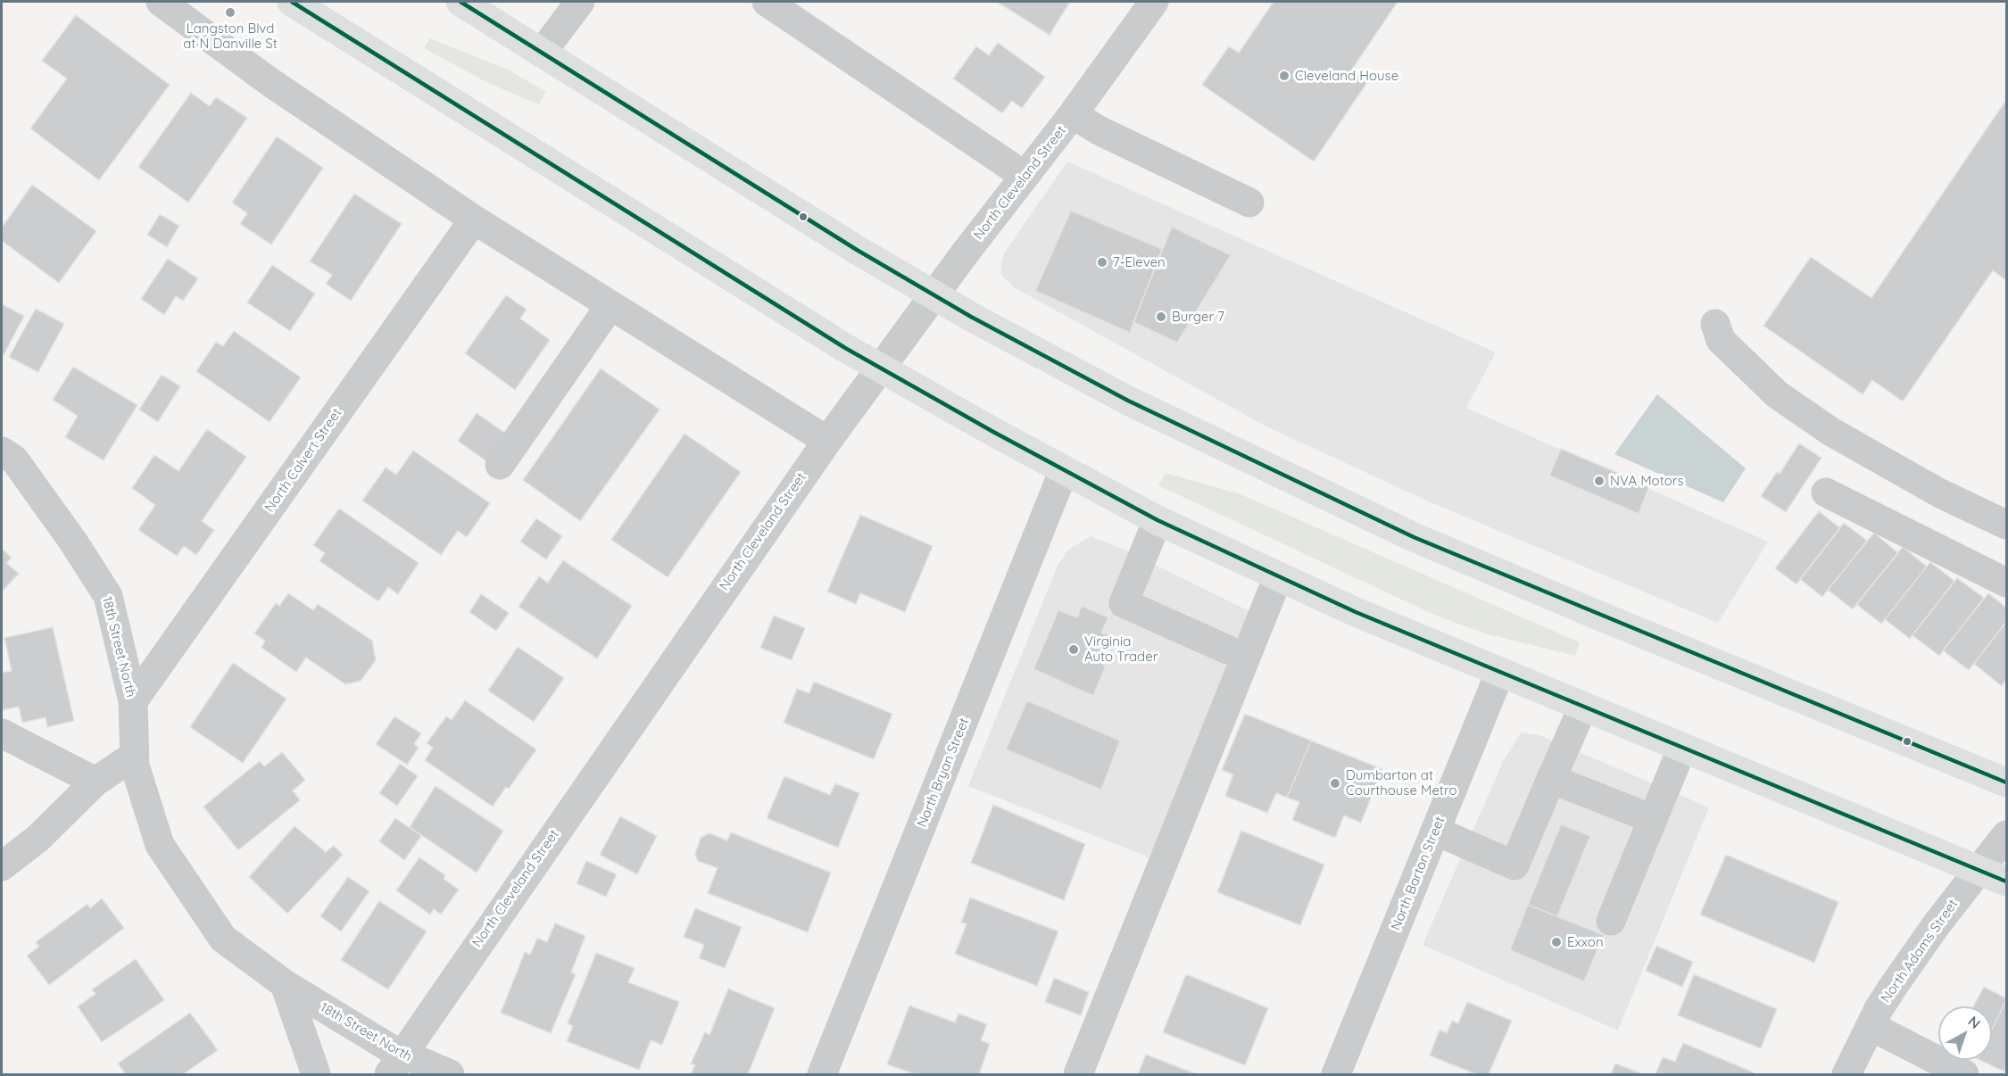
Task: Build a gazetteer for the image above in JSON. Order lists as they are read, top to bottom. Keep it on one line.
{"streets":{"street":["North Cleveland Street","North Calvert Street","18th Street North","North Bryan Street","North Barton Street","North Adams Street"]},"crossings":[["North Cleveland Street","18th Street North"],["North Calvert Street","18th Street North"]],"places":["Langston Blvd at N Danville St","Cleveland House","7-Eleven","Burger 7","NVA Motors","Virginia Auto Trader","Dumbarton at Courthouse Metro","Exxon"],"north":"top right"}
